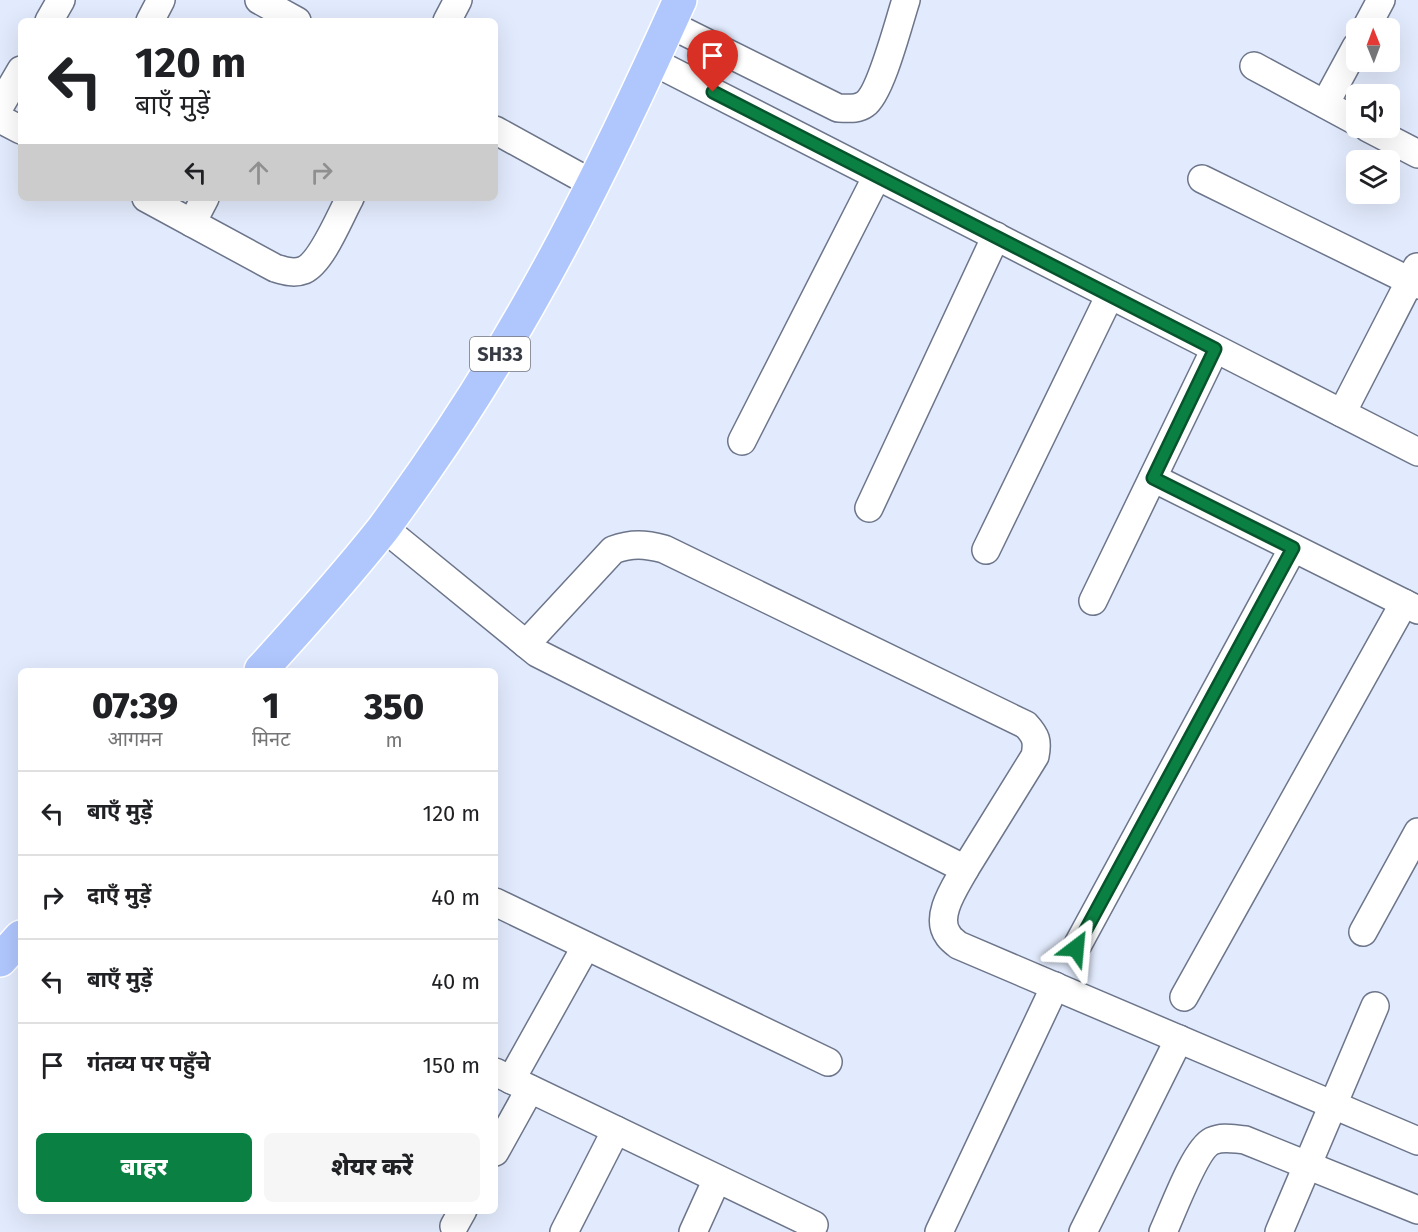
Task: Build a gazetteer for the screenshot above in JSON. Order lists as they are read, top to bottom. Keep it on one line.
{"streets":{"main road":["SH33"]},"north":"top","page":{"turn":["120 m","बाएँ मुड़ें"],"eta":["07:39","आगमन","1","मिनट","350","m"],"list":[{"name":"बाएँ मुड़ें","value":"120 m"},{"name":"दाएँ मुड़ें","value":"40 m"},{"name":"बाएँ मुड़ें","value":"40 m"},{"name":"गंतव्य पर पहुँचे","value":"150 m"}],"buttons":["बाहर","शेयर करें"]}}
